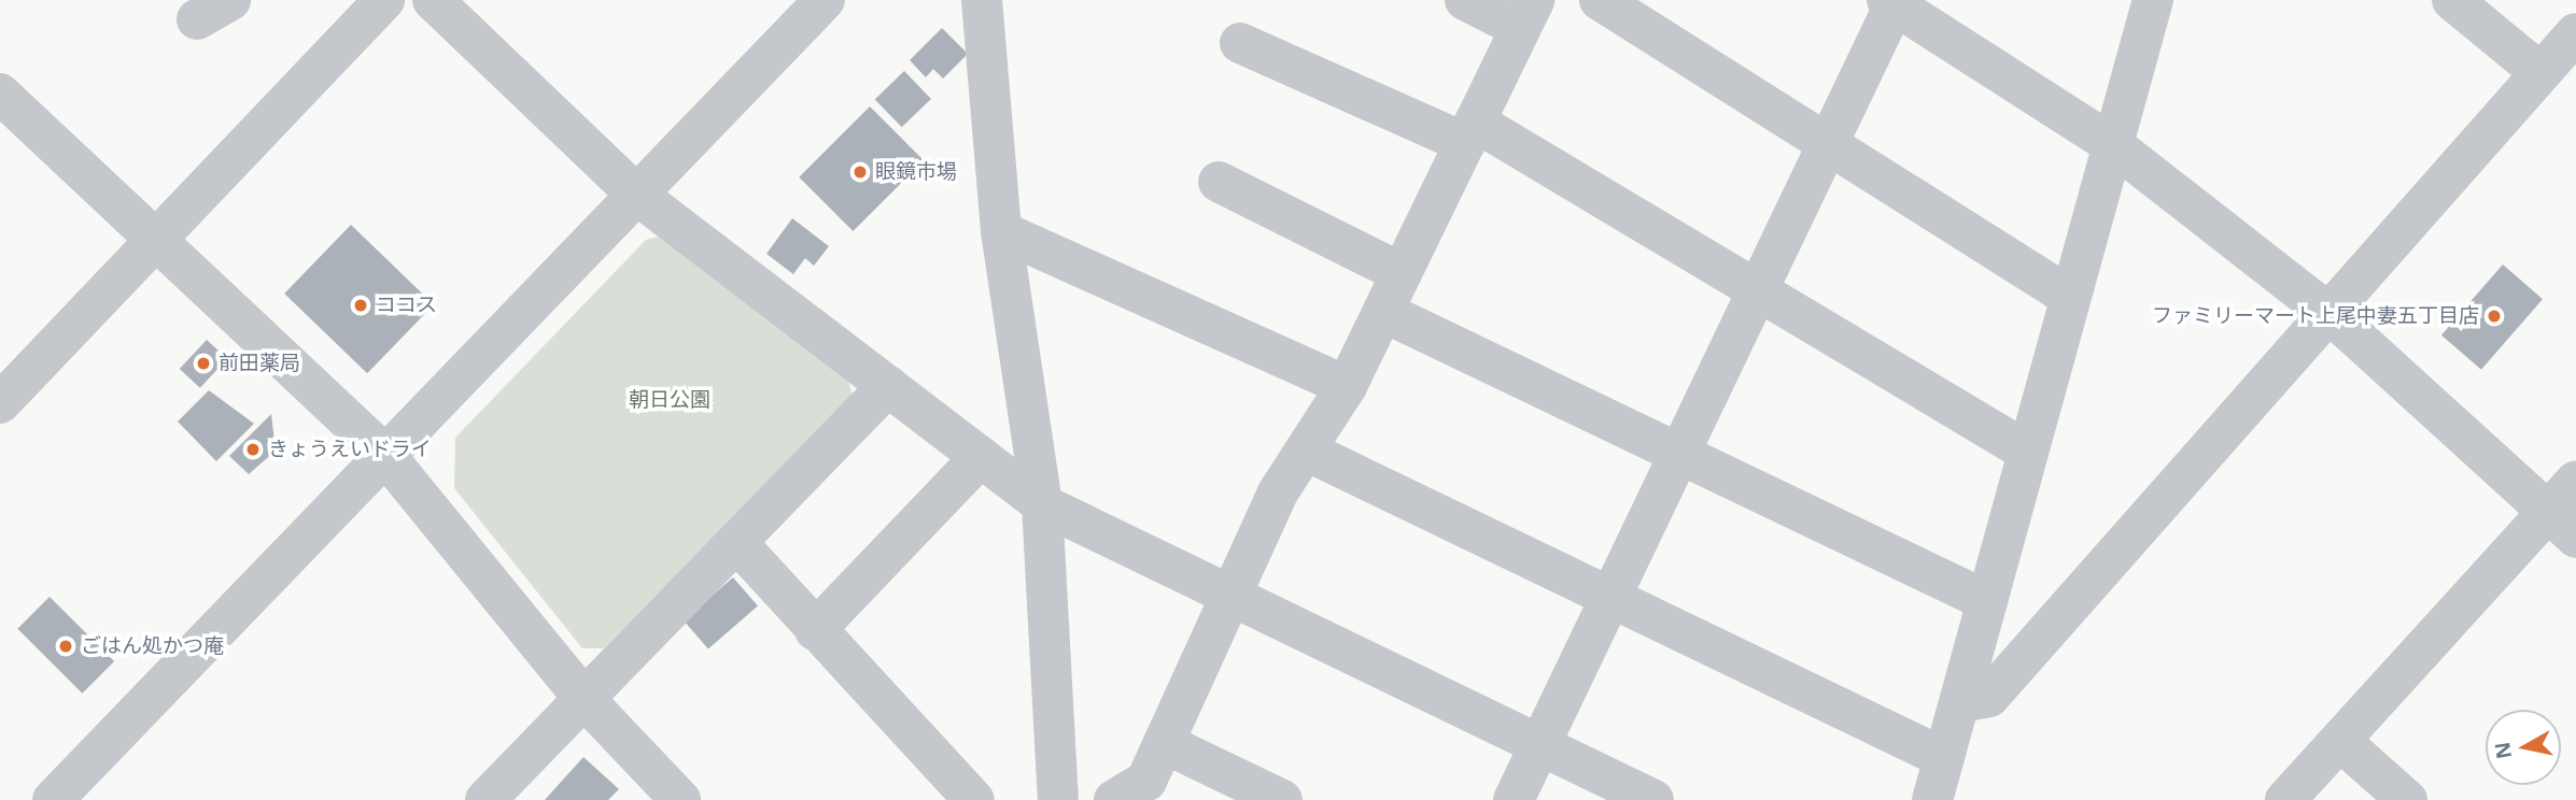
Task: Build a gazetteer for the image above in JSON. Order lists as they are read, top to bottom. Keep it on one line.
{"parks":["朝日公園"],"places":["眼鏡市場","ココス","ファミリーマート上尾中妻五丁目店","前田薬局","きょうえいドライ","ごはん処かつ庵"],"north":"left"}
